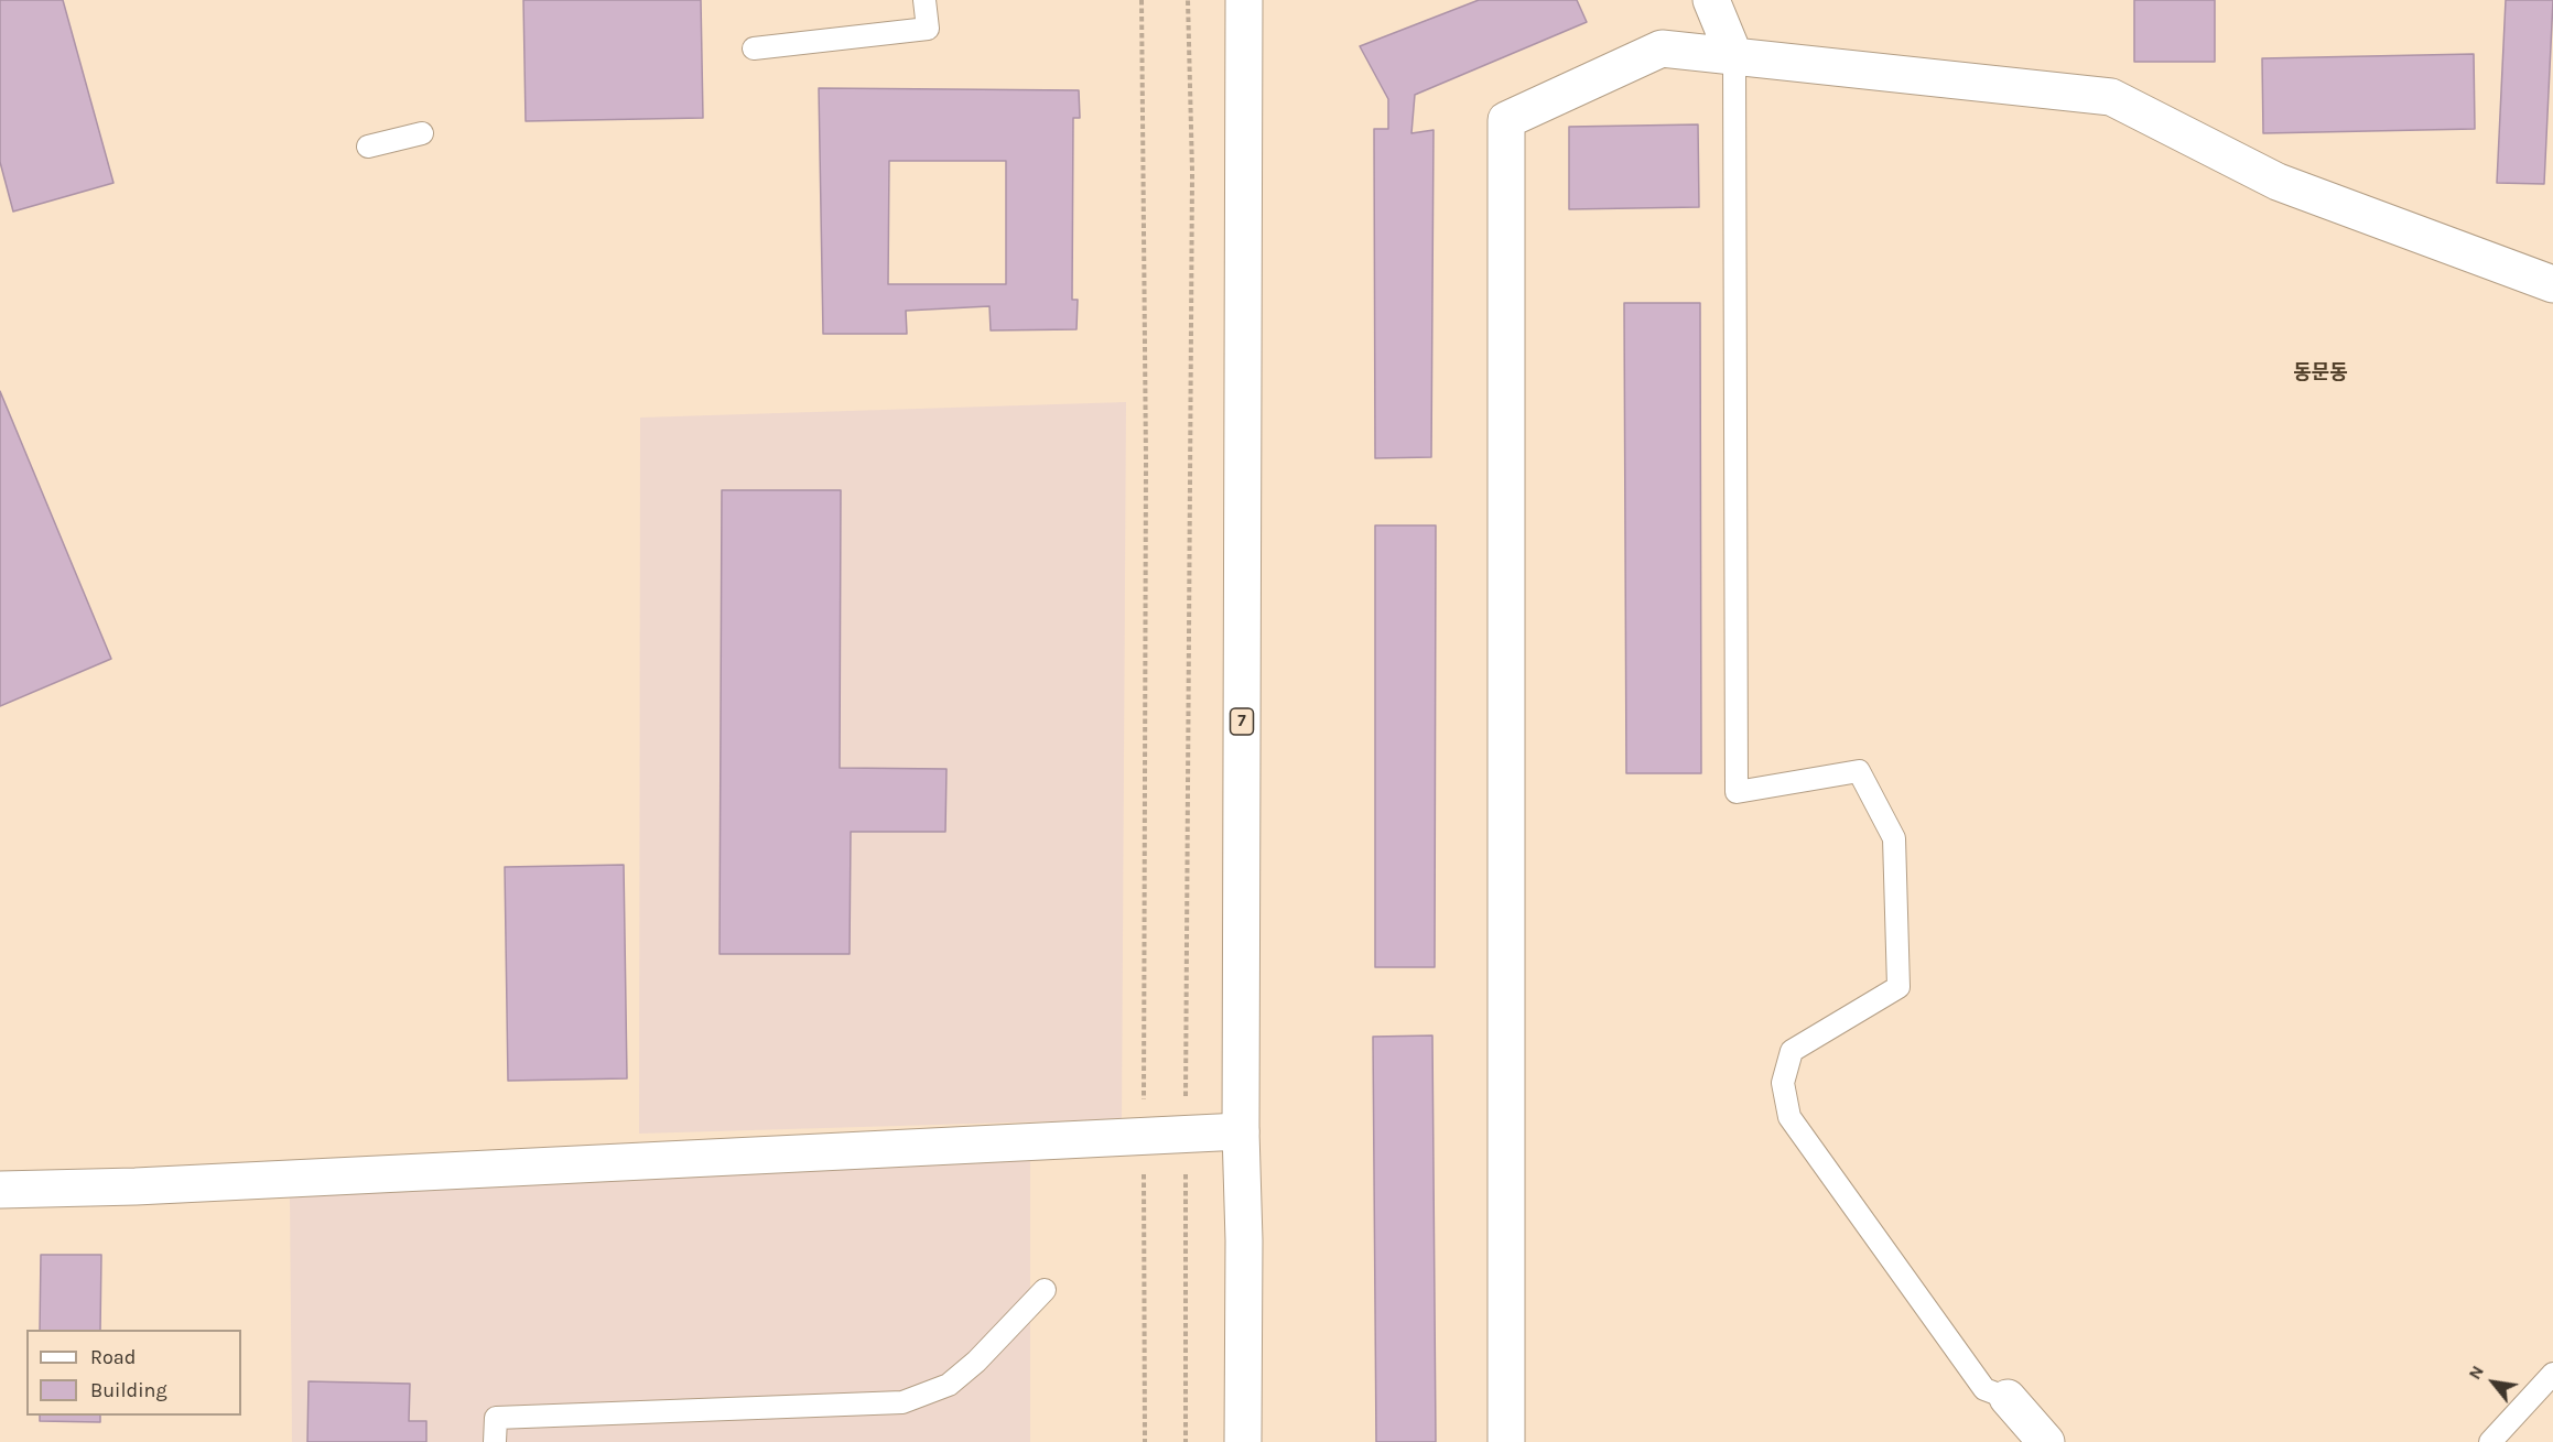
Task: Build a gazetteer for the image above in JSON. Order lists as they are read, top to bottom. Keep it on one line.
{"streets":{"main road":["7"]},"districts":["동문동"],"legend":["Road","Building"],"north":"top left"}
